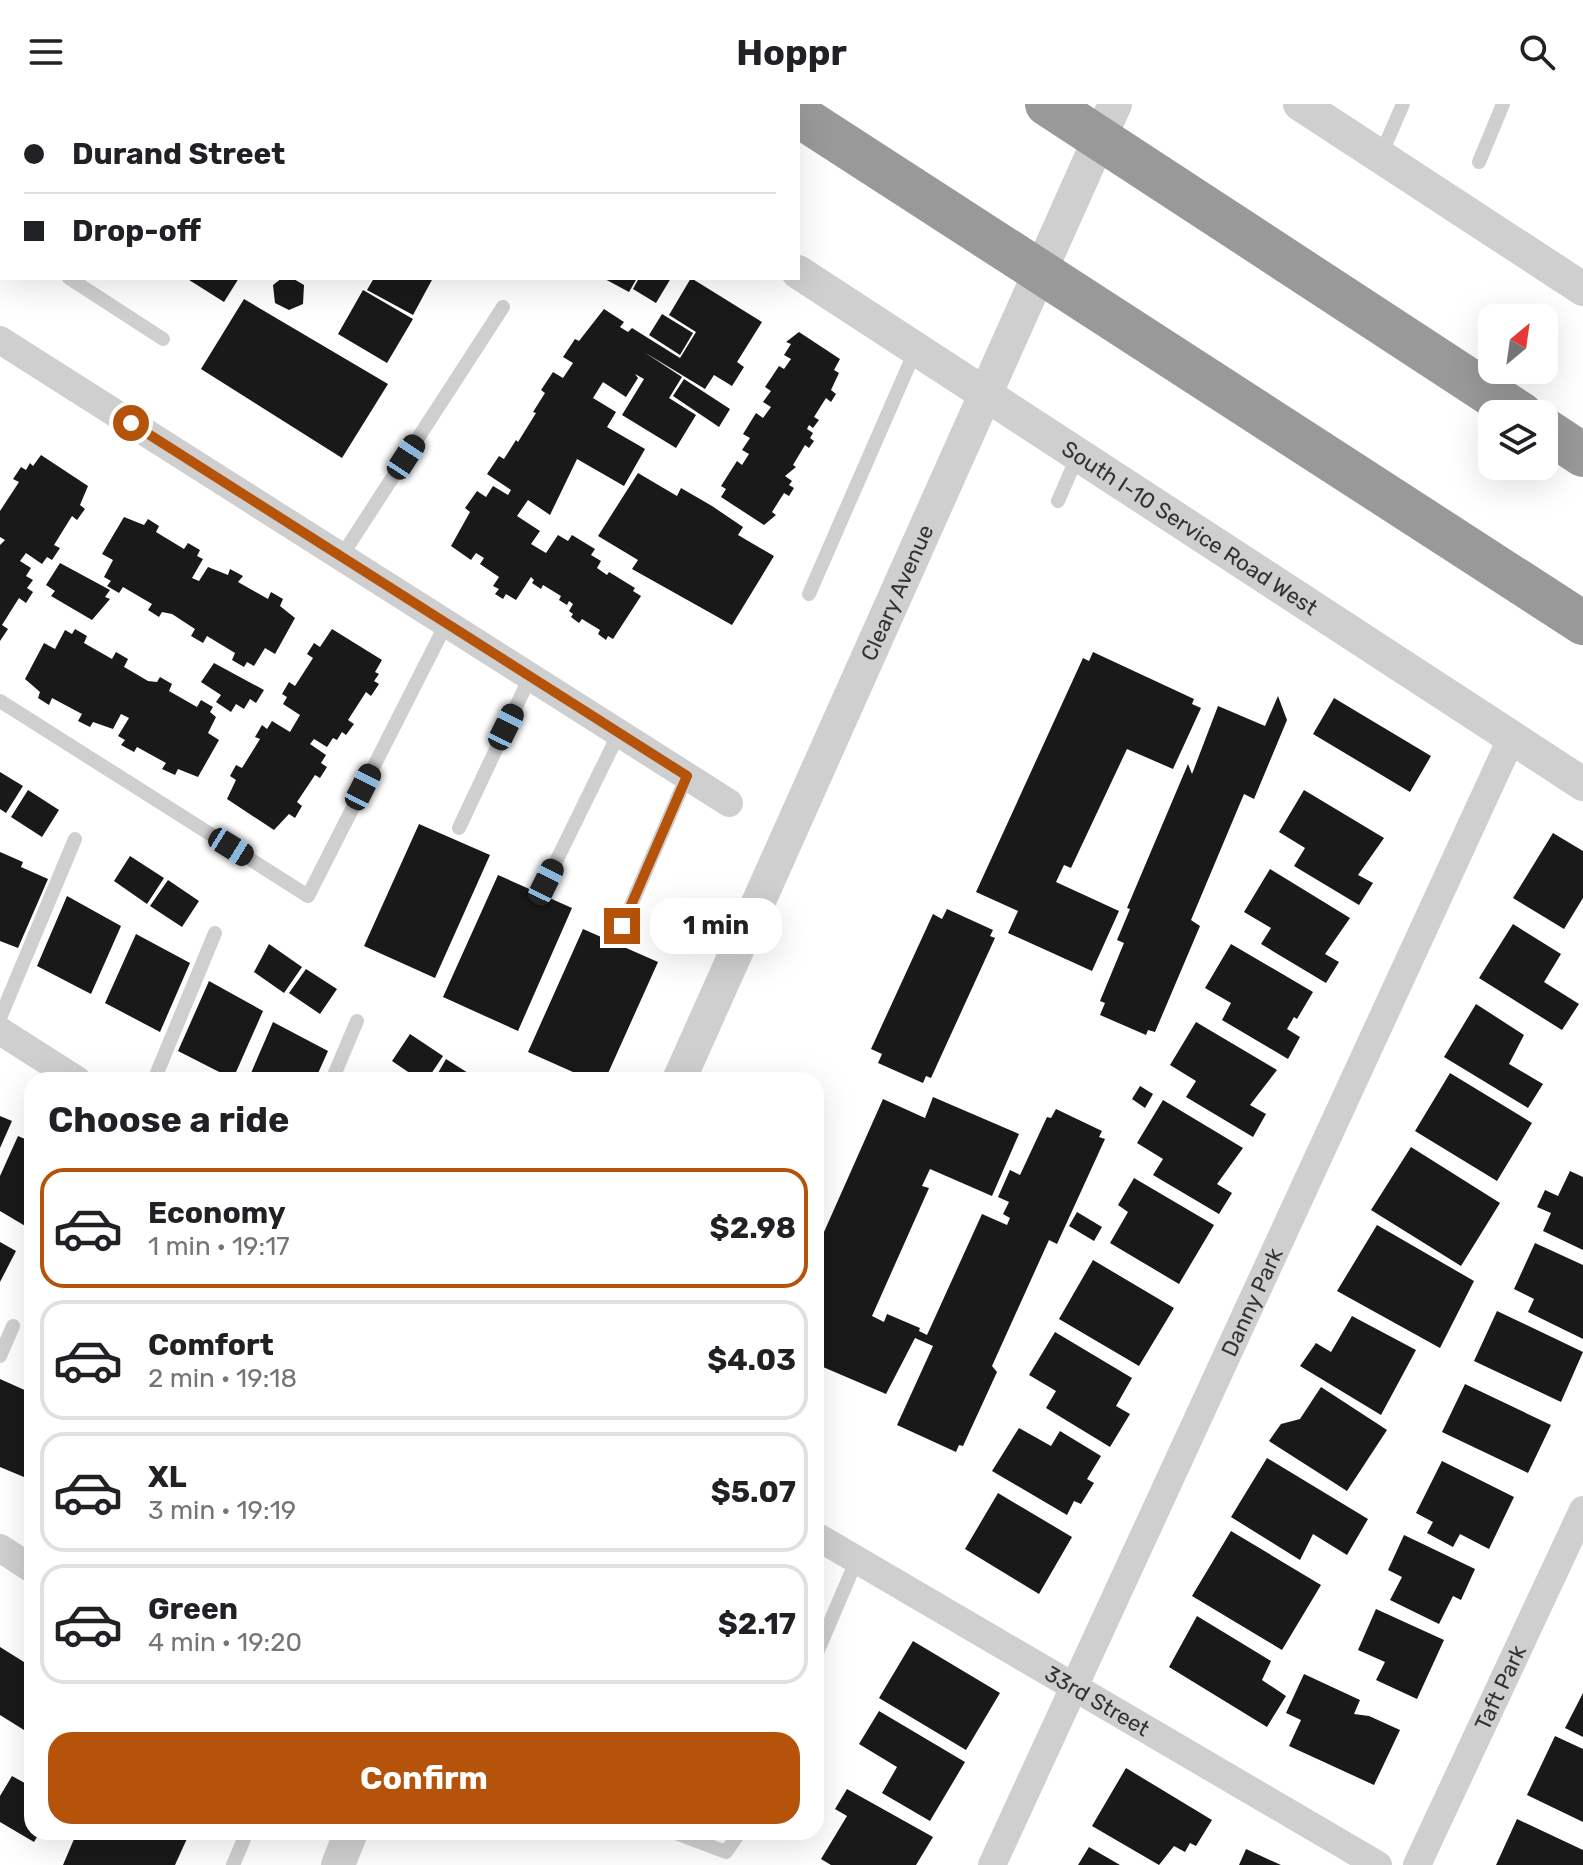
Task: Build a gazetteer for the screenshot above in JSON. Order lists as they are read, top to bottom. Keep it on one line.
{"streets":{"street":["South I-10 Service Road West","Cleary Avenue","Danny Park","Taft Park","33rd Street"]},"crossings":[["South I-10 Service Road West","Danny Park"],["Danny Park","33rd Street"]],"north":"top right","page":{"header":"Hoppr","banner":["Durand Street","Drop-off"],"bubble":"1 min","heading":"Choose a ride","list":[{"name":"Economy","note":"1 min · 19:17","value":"$2.98"},{"name":"Comfort","note":"2 min · 19:18","value":"$4.03"},{"name":"XL","note":"3 min · 19:19","value":"$5.07"},{"name":"Green","note":"4 min · 19:20","value":"$2.17"}],"buttons":"Confirm"}}
